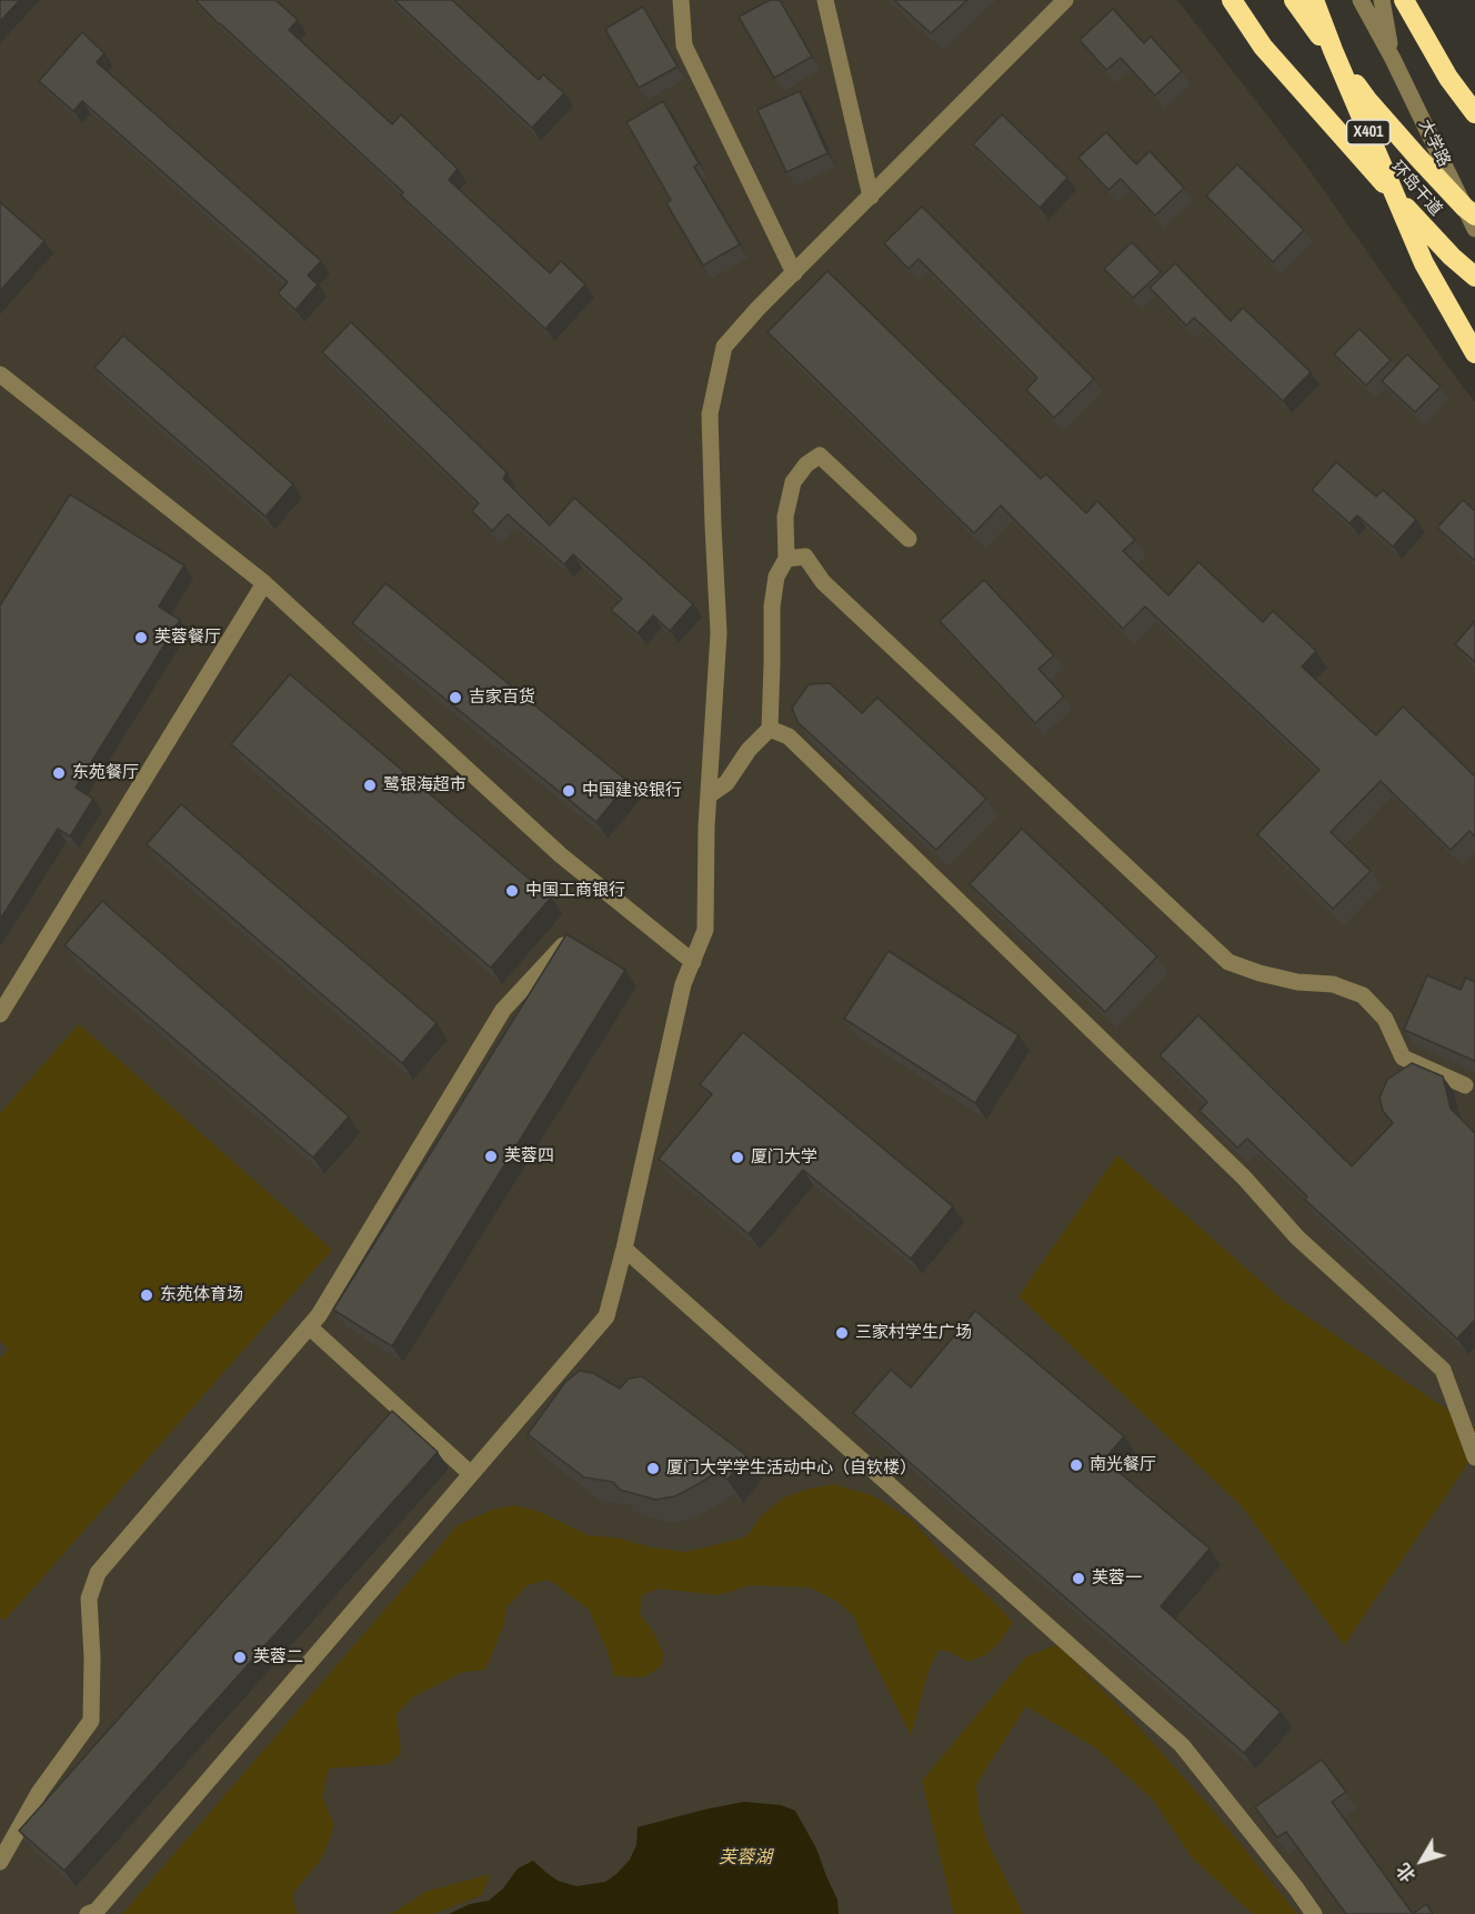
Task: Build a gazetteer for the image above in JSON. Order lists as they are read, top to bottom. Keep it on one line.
{"streets":{"highway":["X401","环岛干道"],"street":["大学路"]},"water":["芙蓉湖"],"places":["芙蓉餐厅","吉家百货","东苑餐厅","鹭银海超市","中国建设银行","中国工商银行","芙蓉四","厦门大学","东苑体育场","三家村学生广场","南光餐厅","厦门大学学生活动中心（自钦楼）","芙蓉一","芙蓉二"],"north":"bottom left"}
